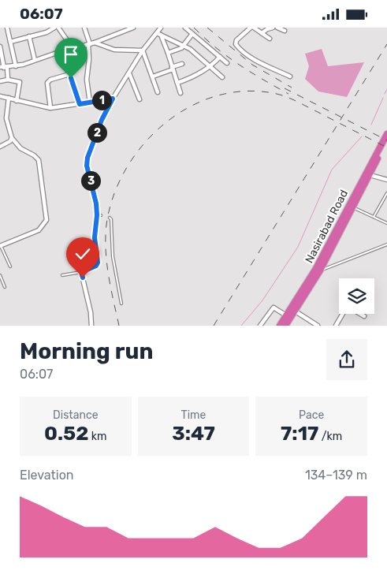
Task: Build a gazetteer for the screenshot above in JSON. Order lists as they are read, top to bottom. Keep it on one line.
{"streets":{"highway":["Nasirabad Road"]},"page":{"status":"06:07","pins":["1","2","3"],"heading":["Morning run","06:07"],"stats":[["Distance","0.52 km"],["Time","3:47"],["Pace","7:17 /km"]],"chart":["Elevation","134–139 m"]}}
